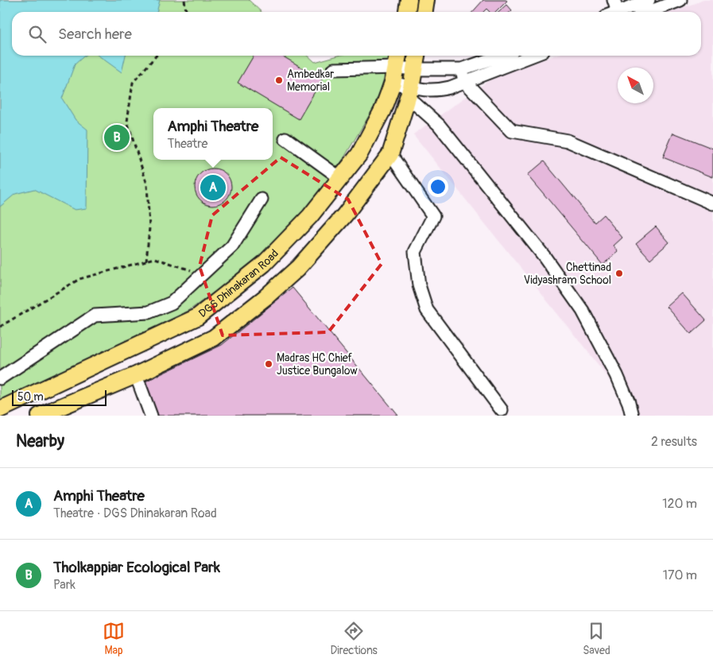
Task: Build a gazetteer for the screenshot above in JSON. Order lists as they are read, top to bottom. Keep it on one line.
{"streets":{"main road":["DGS Dhinakaran Road"]},"places":["Ambedkar Memorial","Chettinad Vidyashram School","Madras HC Chief Justice Bungalow"],"scale_bar":"50 m","north":"top left","page":{"search":"Search here","popup":["Amphi Theatre","Theatre"],"pins":["B","A"],"scale":"50 m","heading":["Nearby","2 results"],"list":[{"mark":"A","name":"Amphi Theatre","note":"Theatre · DGS Dhinakaran Road","value":"120 m"},{"mark":"B","name":"Tholkappiar Ecological Park","note":"Park","value":"170 m"}],"nav":["Map","Directions","Saved"]}}
